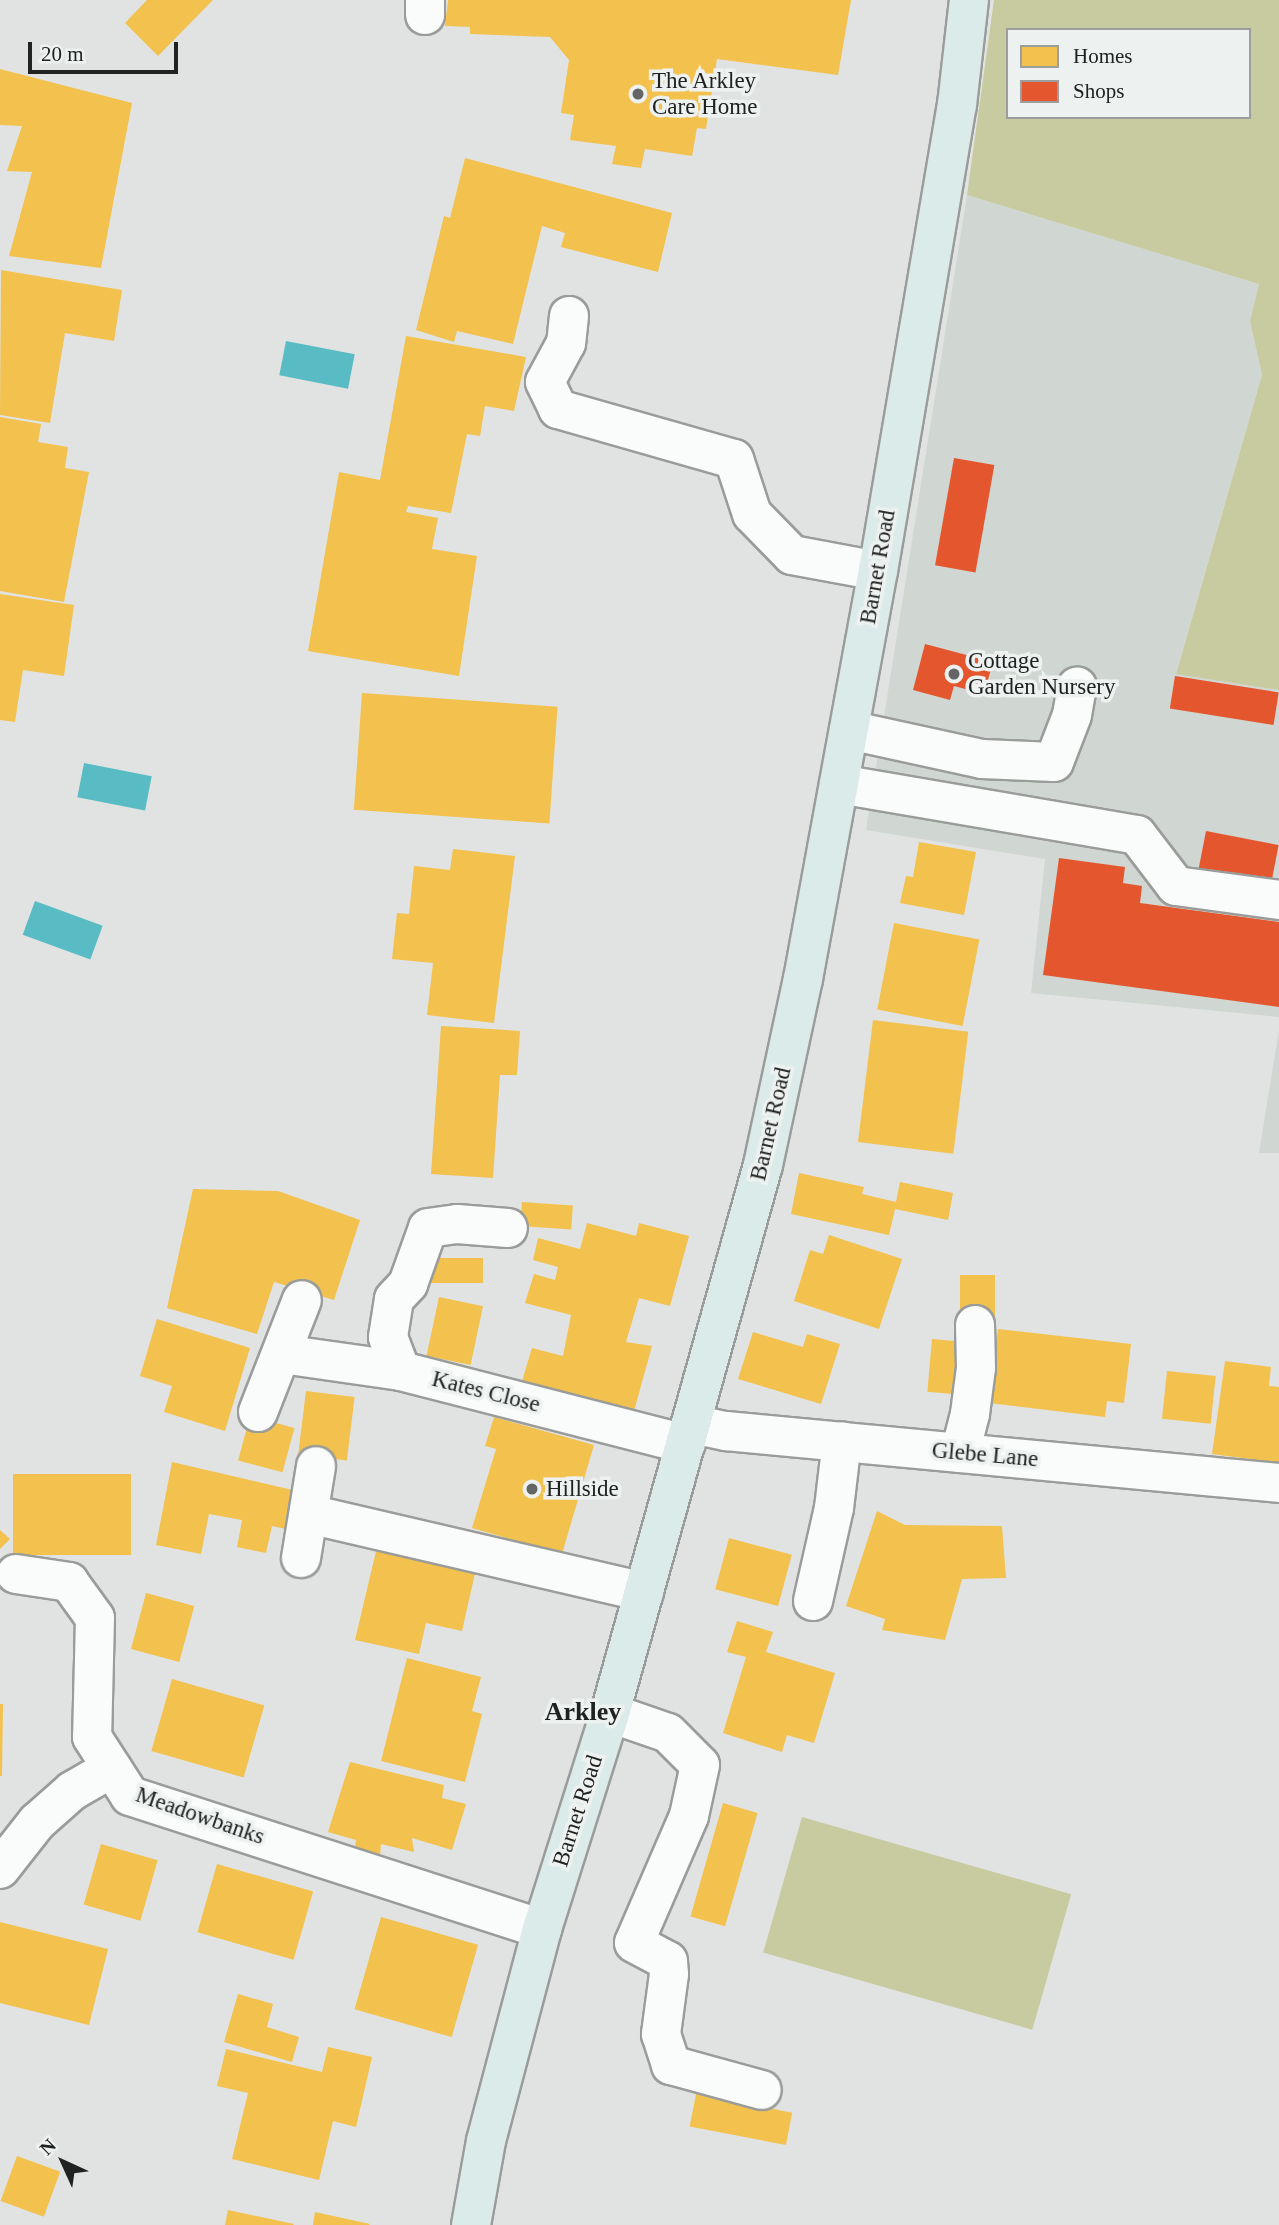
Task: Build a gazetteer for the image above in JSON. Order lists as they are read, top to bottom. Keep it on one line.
{"streets":{"main road":["Barnet Road"],"street":["Kates Close","Glebe Lane","Meadowbanks"]},"crossings":[["Barnet Road","Kates Close"],["Barnet Road","Glebe Lane"],["Barnet Road","Meadowbanks"],["Kates Close","Glebe Lane"]],"districts":["Arkley"],"places":["The Arkley Care Home","Cottage Garden Nursery","Hillside"],"legend":["Homes","Shops"],"scale_bar":"20 m","north":"top left"}
